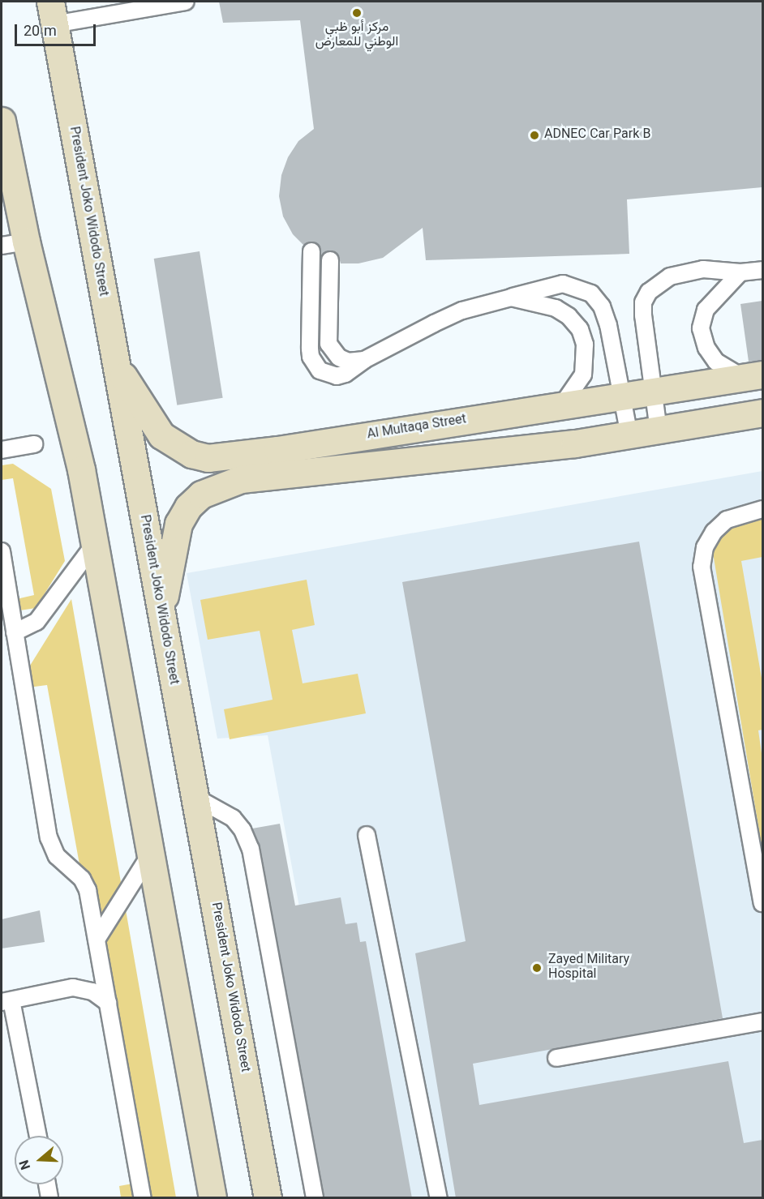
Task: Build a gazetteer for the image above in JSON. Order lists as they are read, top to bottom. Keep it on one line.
{"streets":{"street":["President Joko Widodo Street","Al Multaqa Street"]},"crossings":[["President Joko Widodo Street","Al Multaqa Street"]],"places":["مركز أبو ظبي الوطني للمعارض","ADNEC Car Park B","Zayed Military Hospital"],"scale_bar":"20 m","north":"left"}
